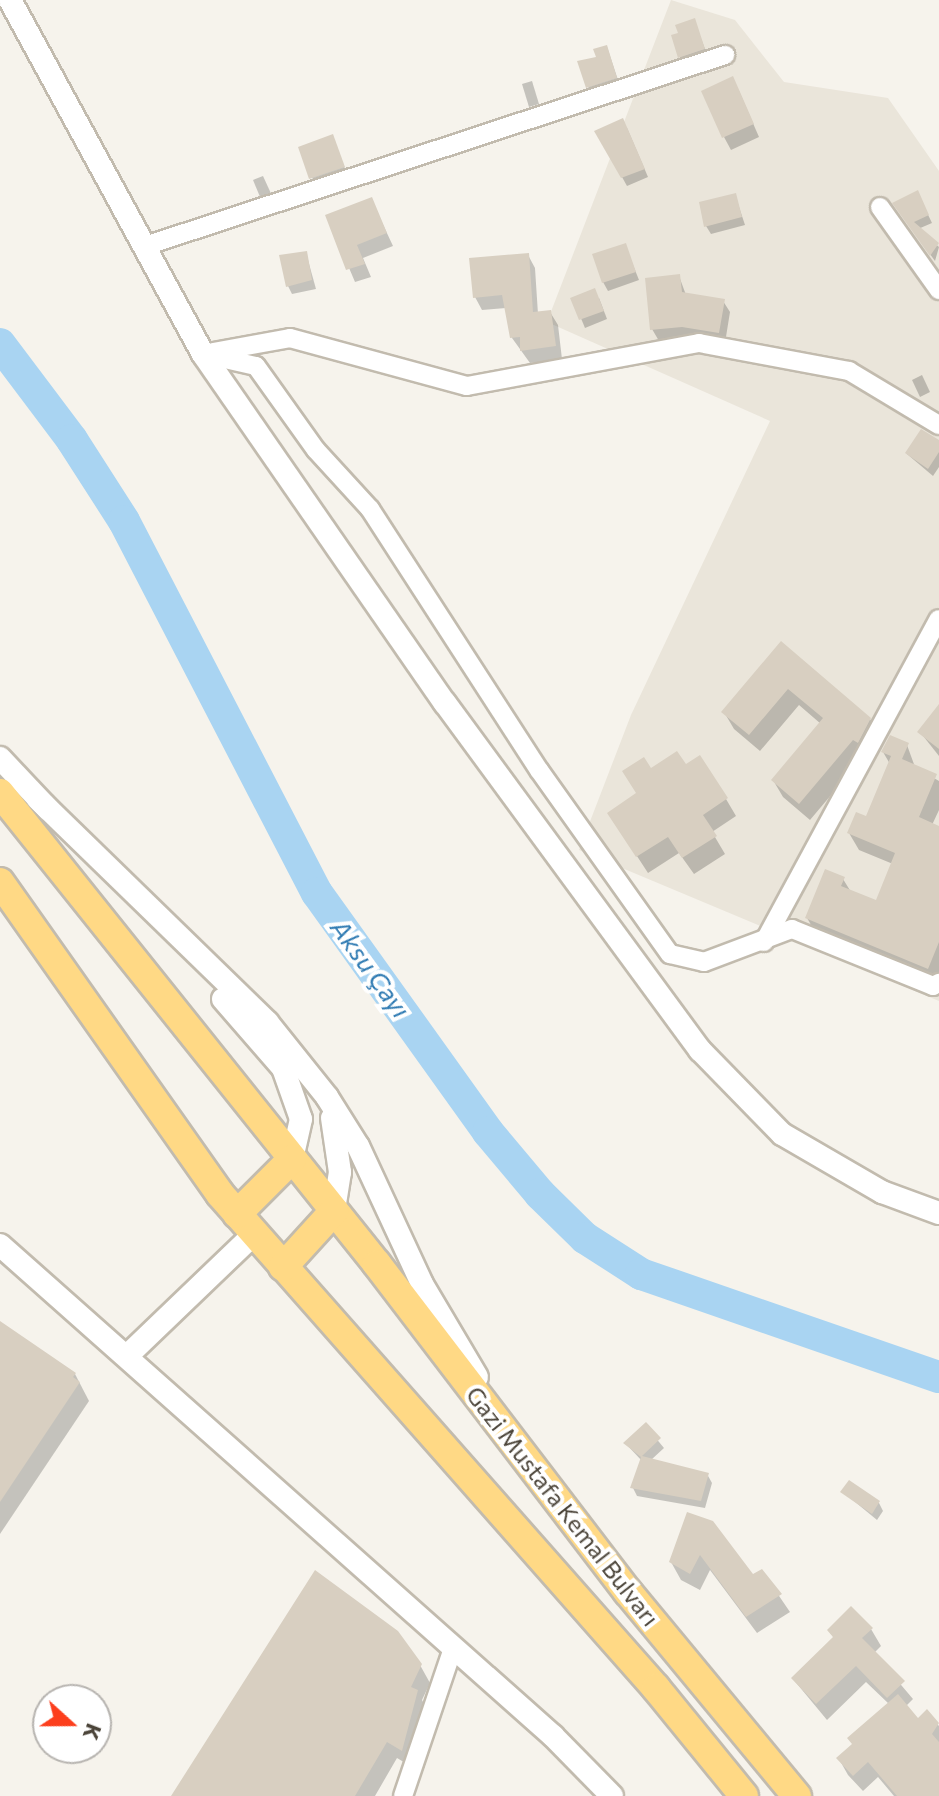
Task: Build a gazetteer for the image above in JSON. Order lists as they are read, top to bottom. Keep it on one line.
{"streets":{"highway":["Gazi Mustafa Kemal Bulvarı"]},"water":["Aksu Çayı"],"north":"right"}
